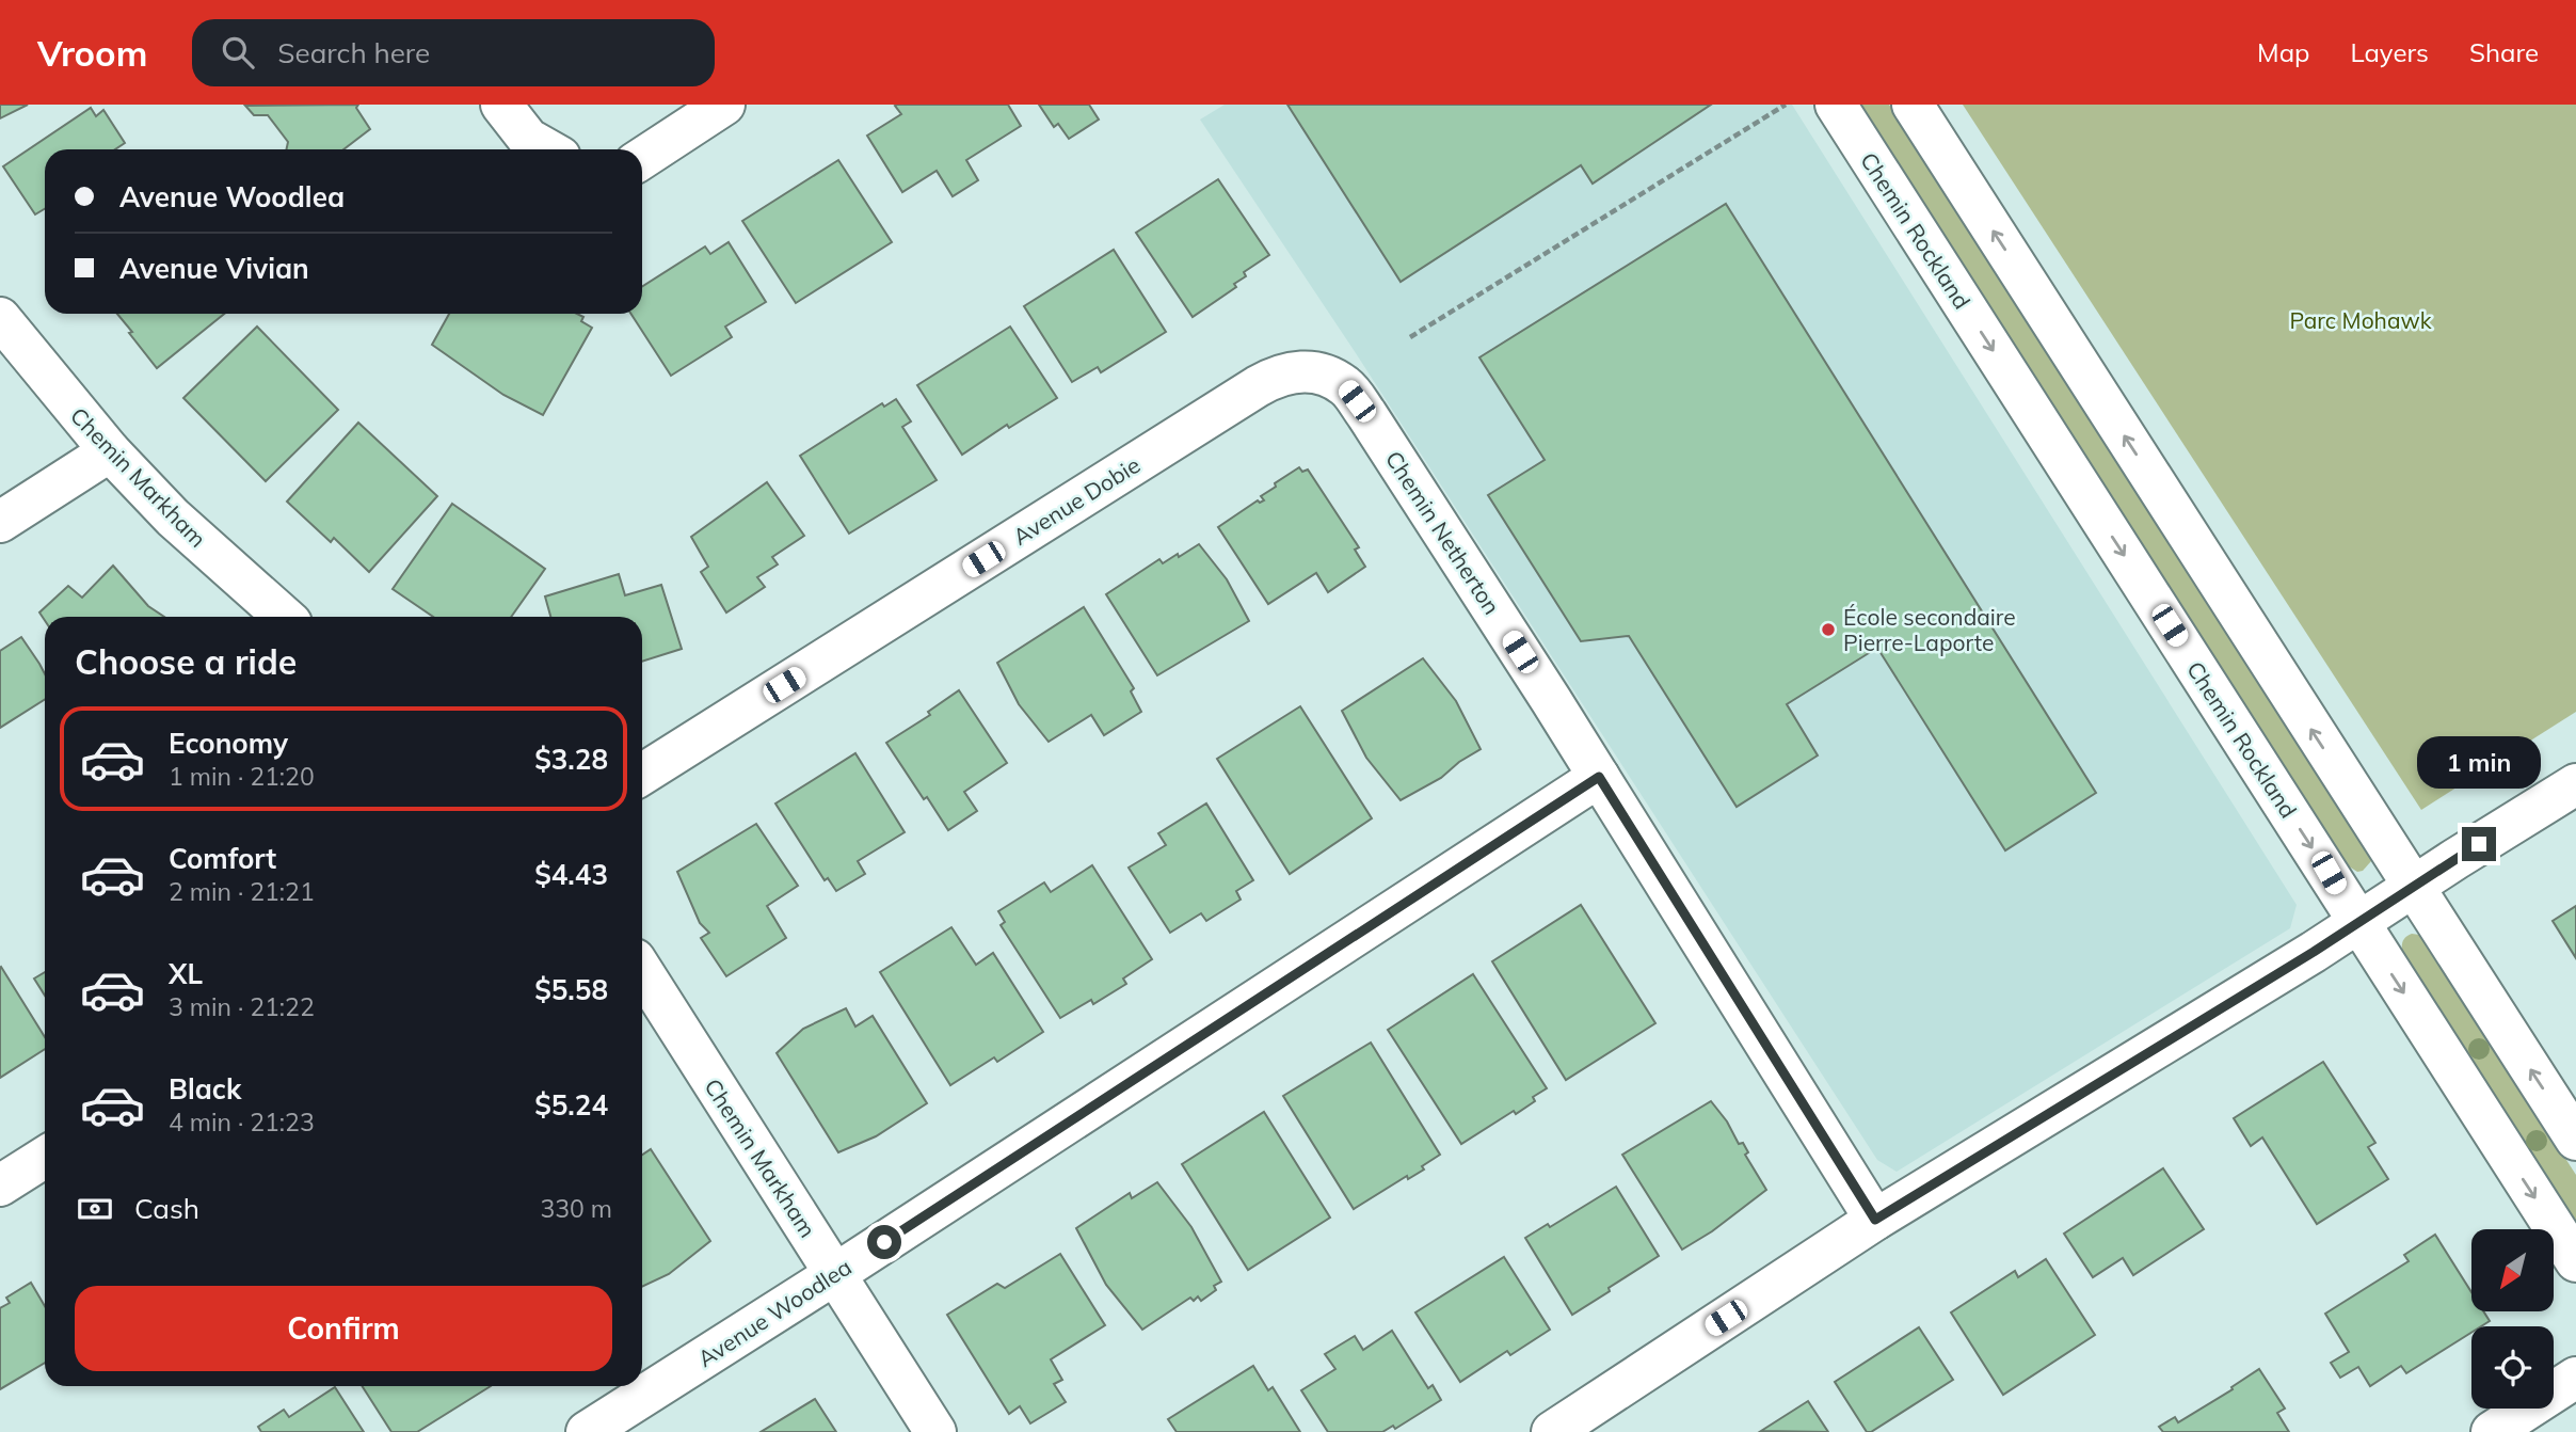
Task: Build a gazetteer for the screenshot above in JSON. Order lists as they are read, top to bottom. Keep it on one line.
{"streets":{"street":["Chemin Rockland","Chemin Markham","Avenue Dobie","Chemin Netherton","Avenue Woodlea"]},"crossings":[["Chemin Markham","Avenue Woodlea"],["Avenue Dobie","Chemin Netherton"],["Chemin Netherton","Avenue Woodlea"]],"parks":["Parc Mohawk"],"places":["École secondaire Pierre-Laporte"],"north":"bottom left","page":{"header":"Vroom","search":"Search here","nav":["Map","Layers","Share"],"banner":["Avenue Woodlea","Avenue Vivian"],"heading":"Choose a ride","list":[{"name":"Economy","note":"1 min · 21:20","value":"$3.28"},{"name":"Comfort","note":"2 min · 21:21","value":"$4.43"},{"name":"XL","note":"3 min · 21:22","value":"$5.58"},{"name":"Black","note":"4 min · 21:23","value":"$5.24"}],"bubble":"1 min","pay":["Cash","330 m"],"buttons":"Confirm"}}
